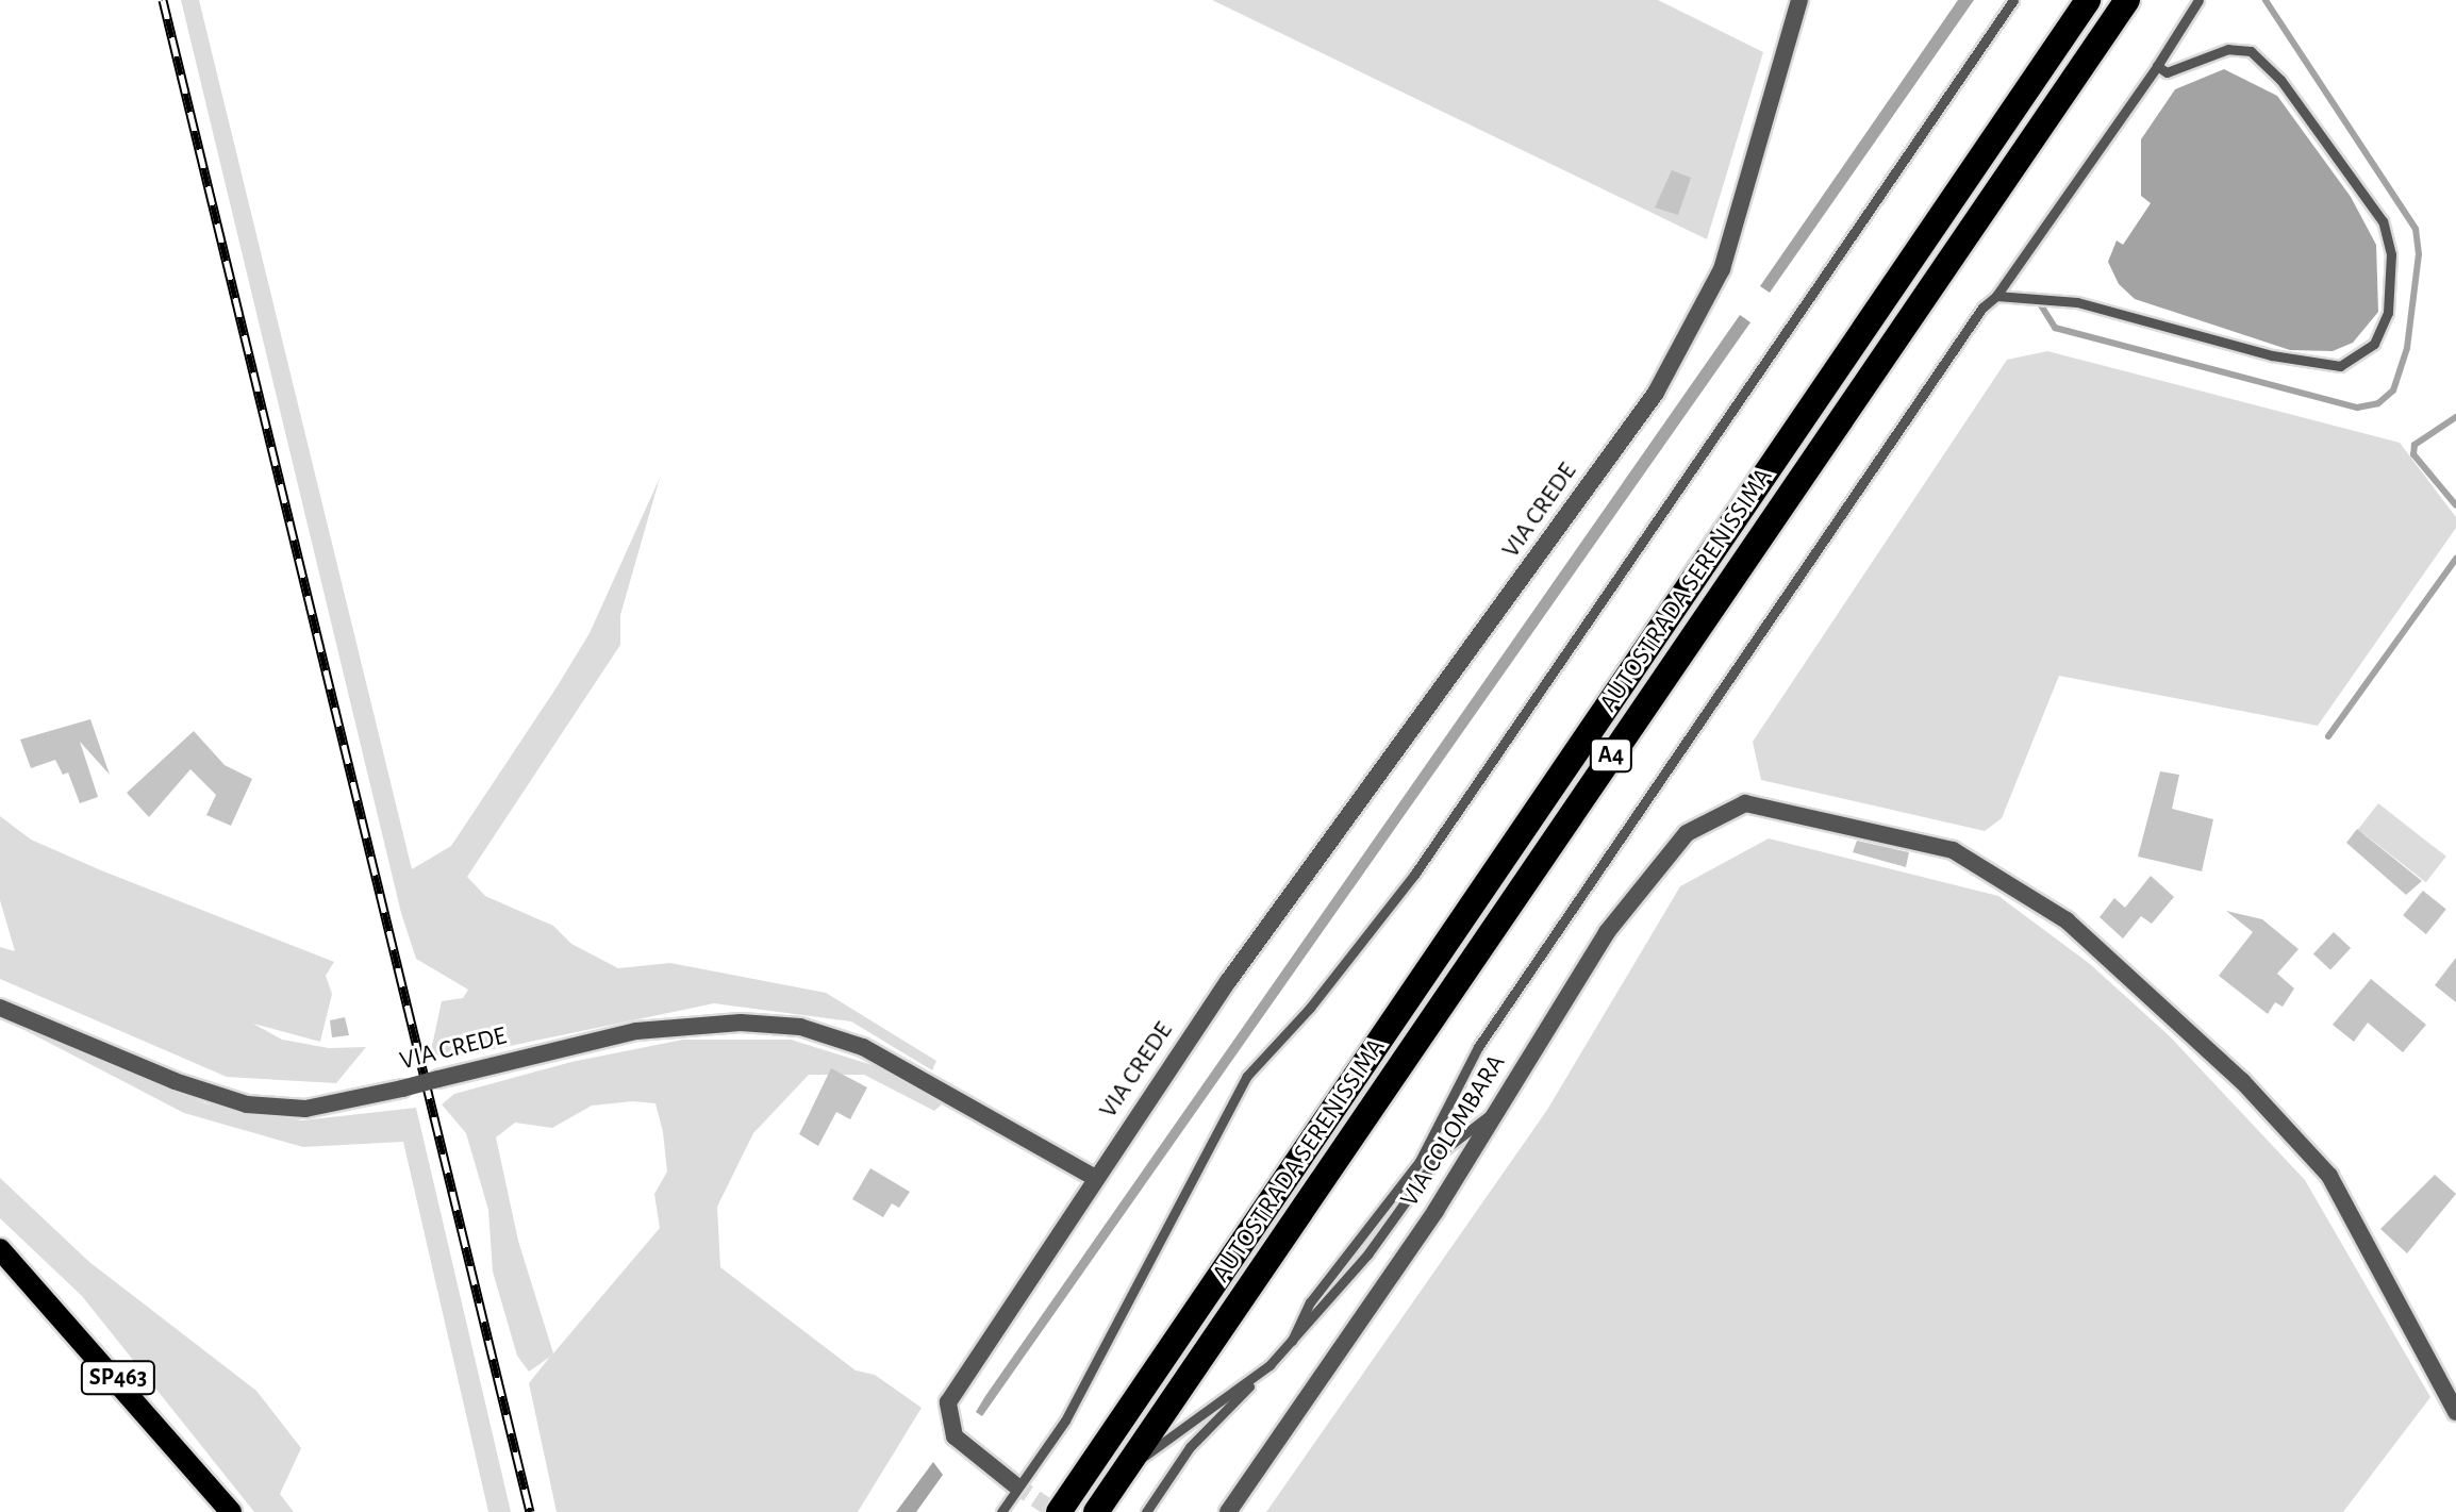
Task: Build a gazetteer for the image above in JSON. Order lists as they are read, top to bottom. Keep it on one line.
{"streets":{"highway":["AUTOSTRADA SERENISSIMA","A4"],"main road":["SP463"],"street":["VIA CREDE","VIA COLOMBARA"]}}
